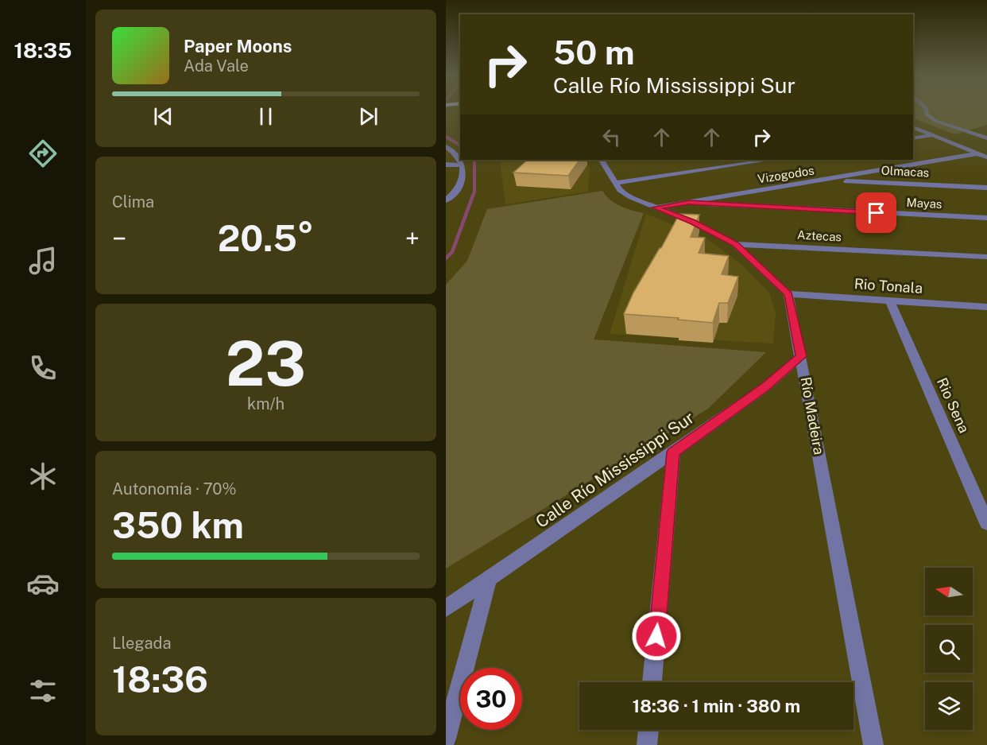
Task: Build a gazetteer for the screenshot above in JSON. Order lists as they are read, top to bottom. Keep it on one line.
{"streets":{"street":["Olmacas","Vizogodos","Mayas","Aztecas","Rio Tonala","Rio Sena","Río Madeira","Calle Río Mississippi Sur"]},"crossings":[["Olmacas","Vizogodos"],["Vizogodos","Mayas"],["Rio Tonala","Rio Sena"],["Rio Tonala","Río Madeira"],["Río Madeira","Calle Río Mississippi Sur"]],"north":"left","page":{"tabs":"18:35","turn":["50 m","Calle Río Mississippi Sur"],"song":["Paper Moons","Ada Vale"],"tile":["Clima",["23","km/h"],["Autonomía · 70%","350 km"],["Llegada","18:36"]],"heat":["−","20.5°","+"],"limit":"30","trip":"18:36 · 1 min · 380 m"}}
